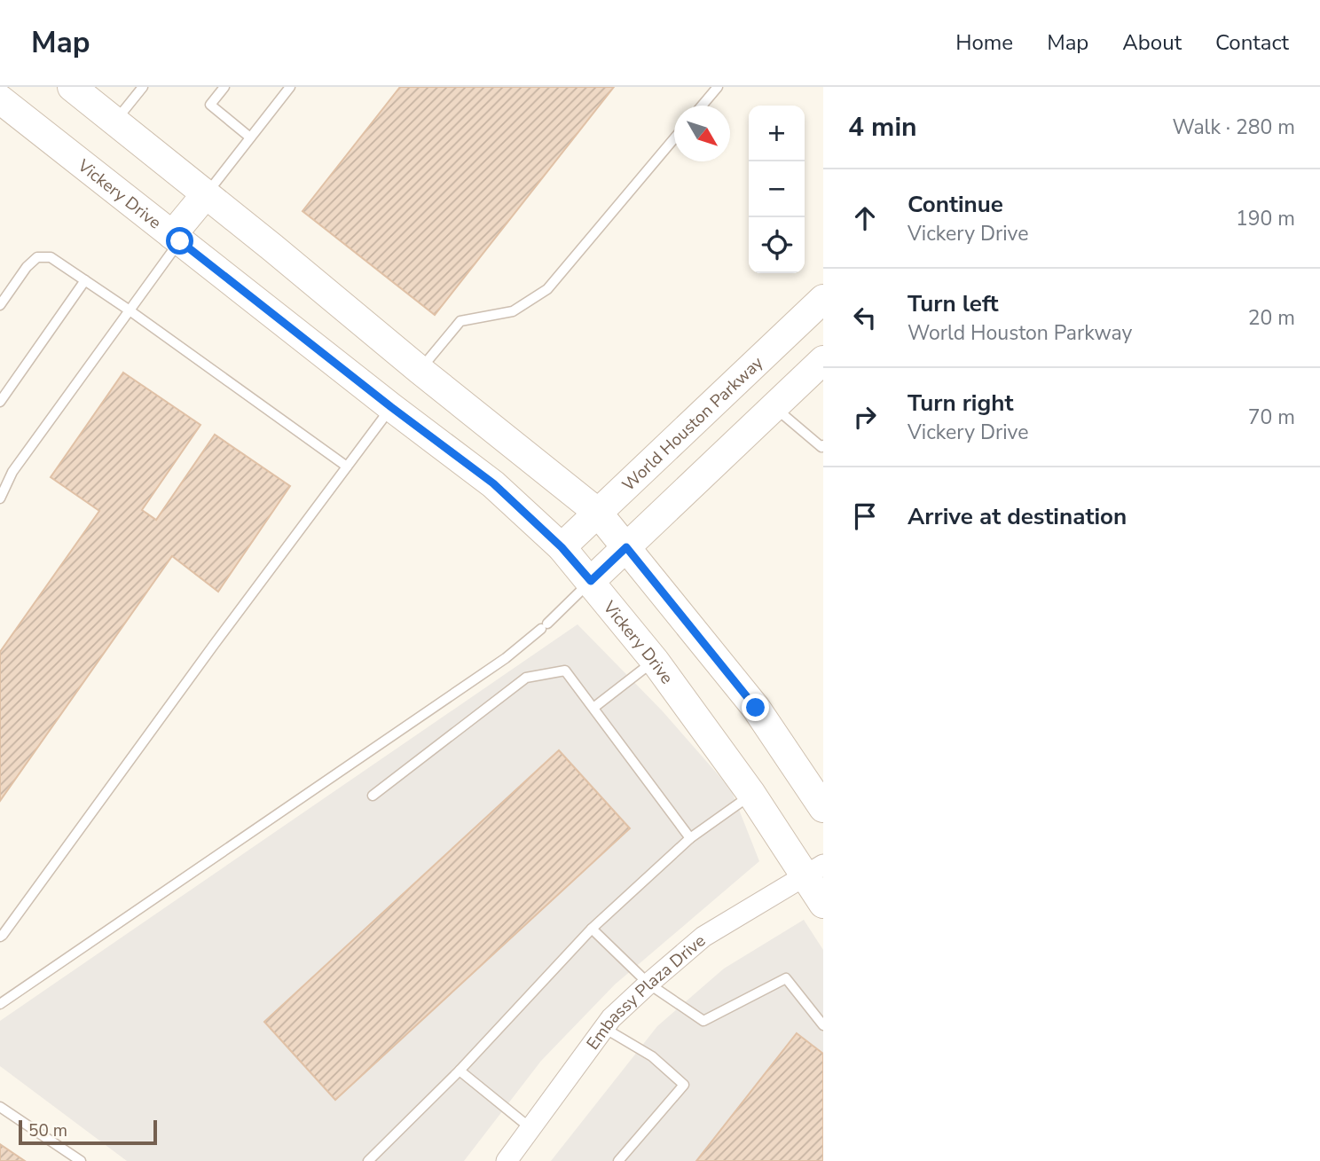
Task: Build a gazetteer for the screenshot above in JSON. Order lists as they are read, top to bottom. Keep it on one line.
{"streets":{"main road":["Vickery Drive","World Houston Parkway"],"street":["Embassy Plaza Drive"]},"crossings":[["Vickery Drive","World Houston Parkway"],["Vickery Drive","Embassy Plaza Drive"]],"scale_bar":"50 m","north":"bottom right","page":{"header":"Map","nav":["Home","Map","About","Contact"],"heading":["4 min","Walk · 280 m"],"map_buttons":["+","−"],"list":[["Continue","Vickery Drive","190 m"],["Turn left","World Houston Parkway","20 m"],["Turn right","Vickery Drive","70 m"],"Arrive at destination"],"scale":"50 m"}}
